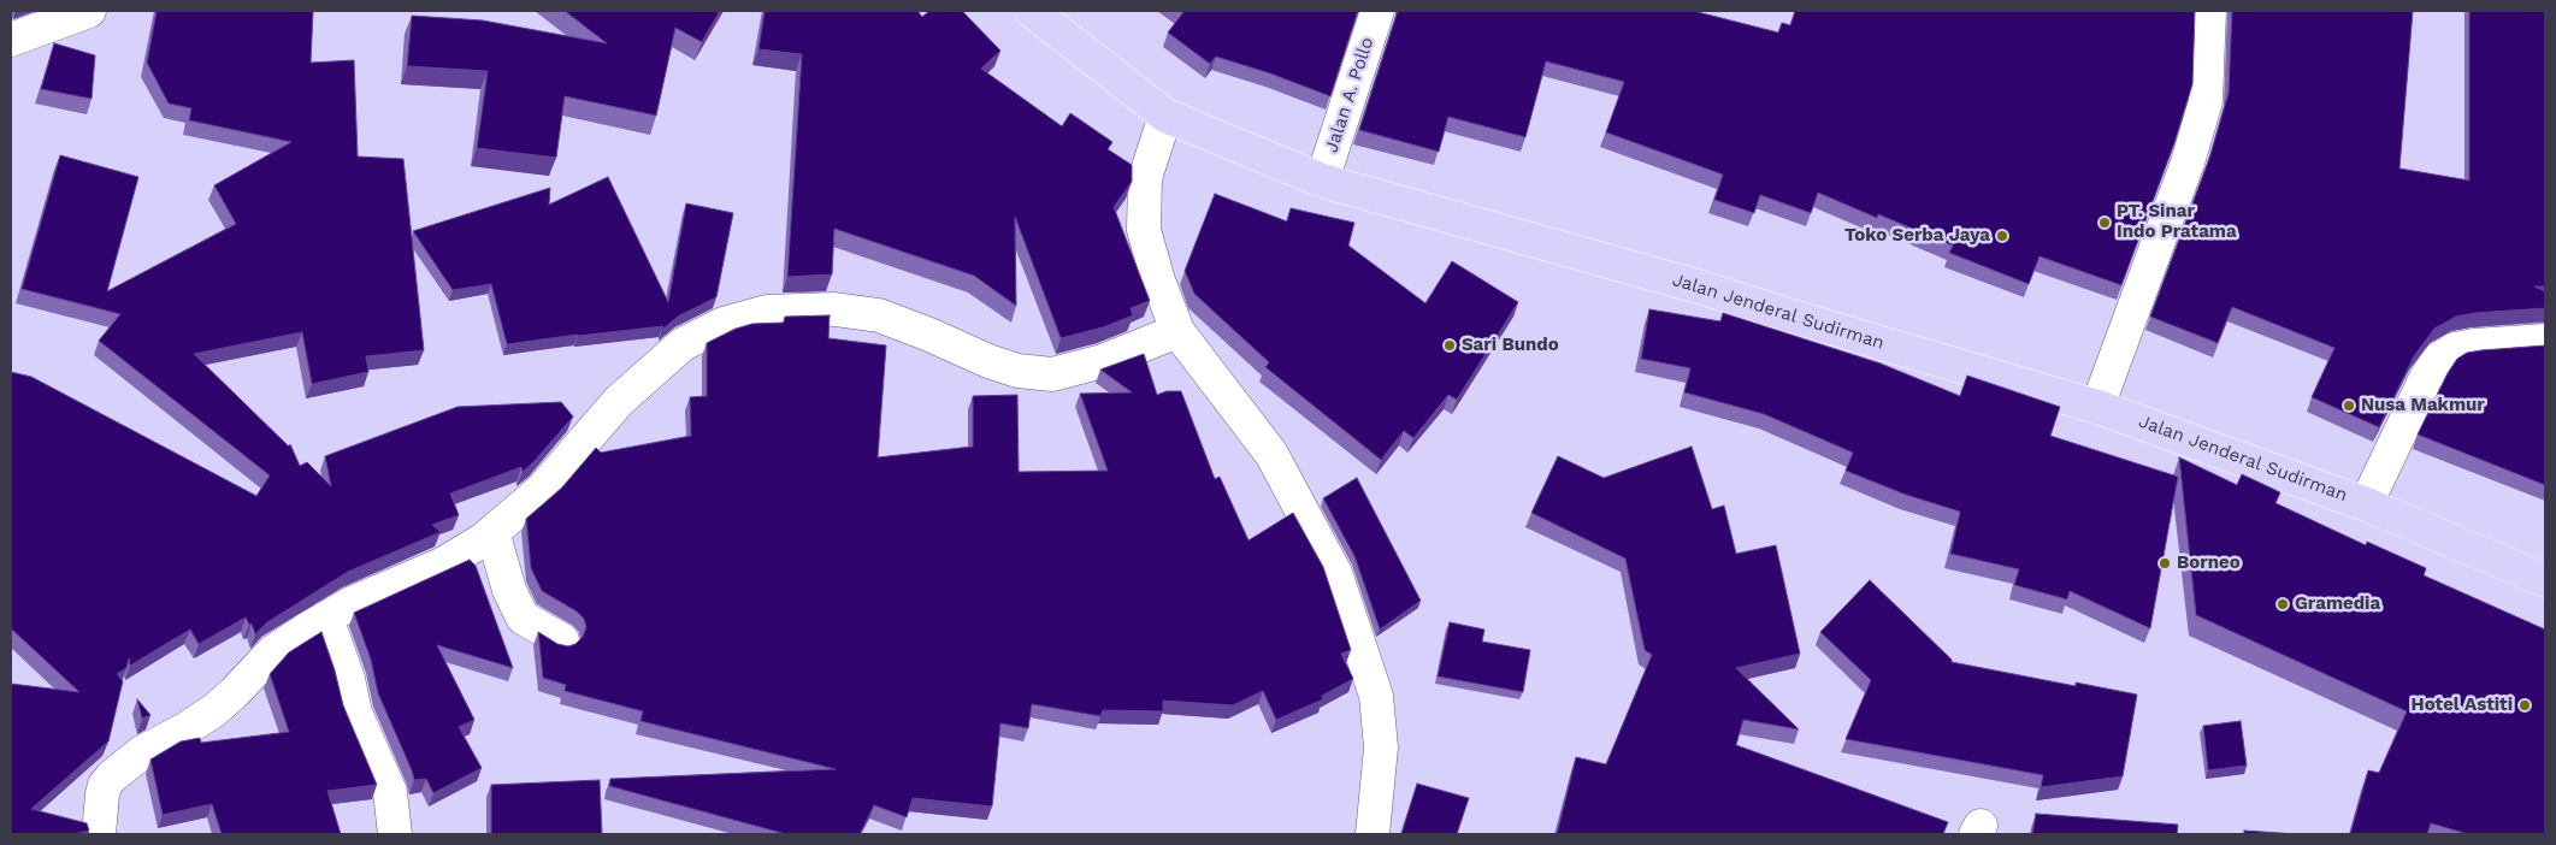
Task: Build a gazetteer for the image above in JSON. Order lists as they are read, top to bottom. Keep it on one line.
{"streets":{"main road":["Jalan Jenderal Sudirman"],"street":["Jalan A. Pollo"]},"crossings":[["Jalan A. Pollo","Jalan Jenderal Sudirman"]],"places":["PT. Sinar Indo Pratama","Toko Serba Jaya","Sari Bundo","Nusa Makmur","Borneo","Gramedia","Hotel Astiti"]}
